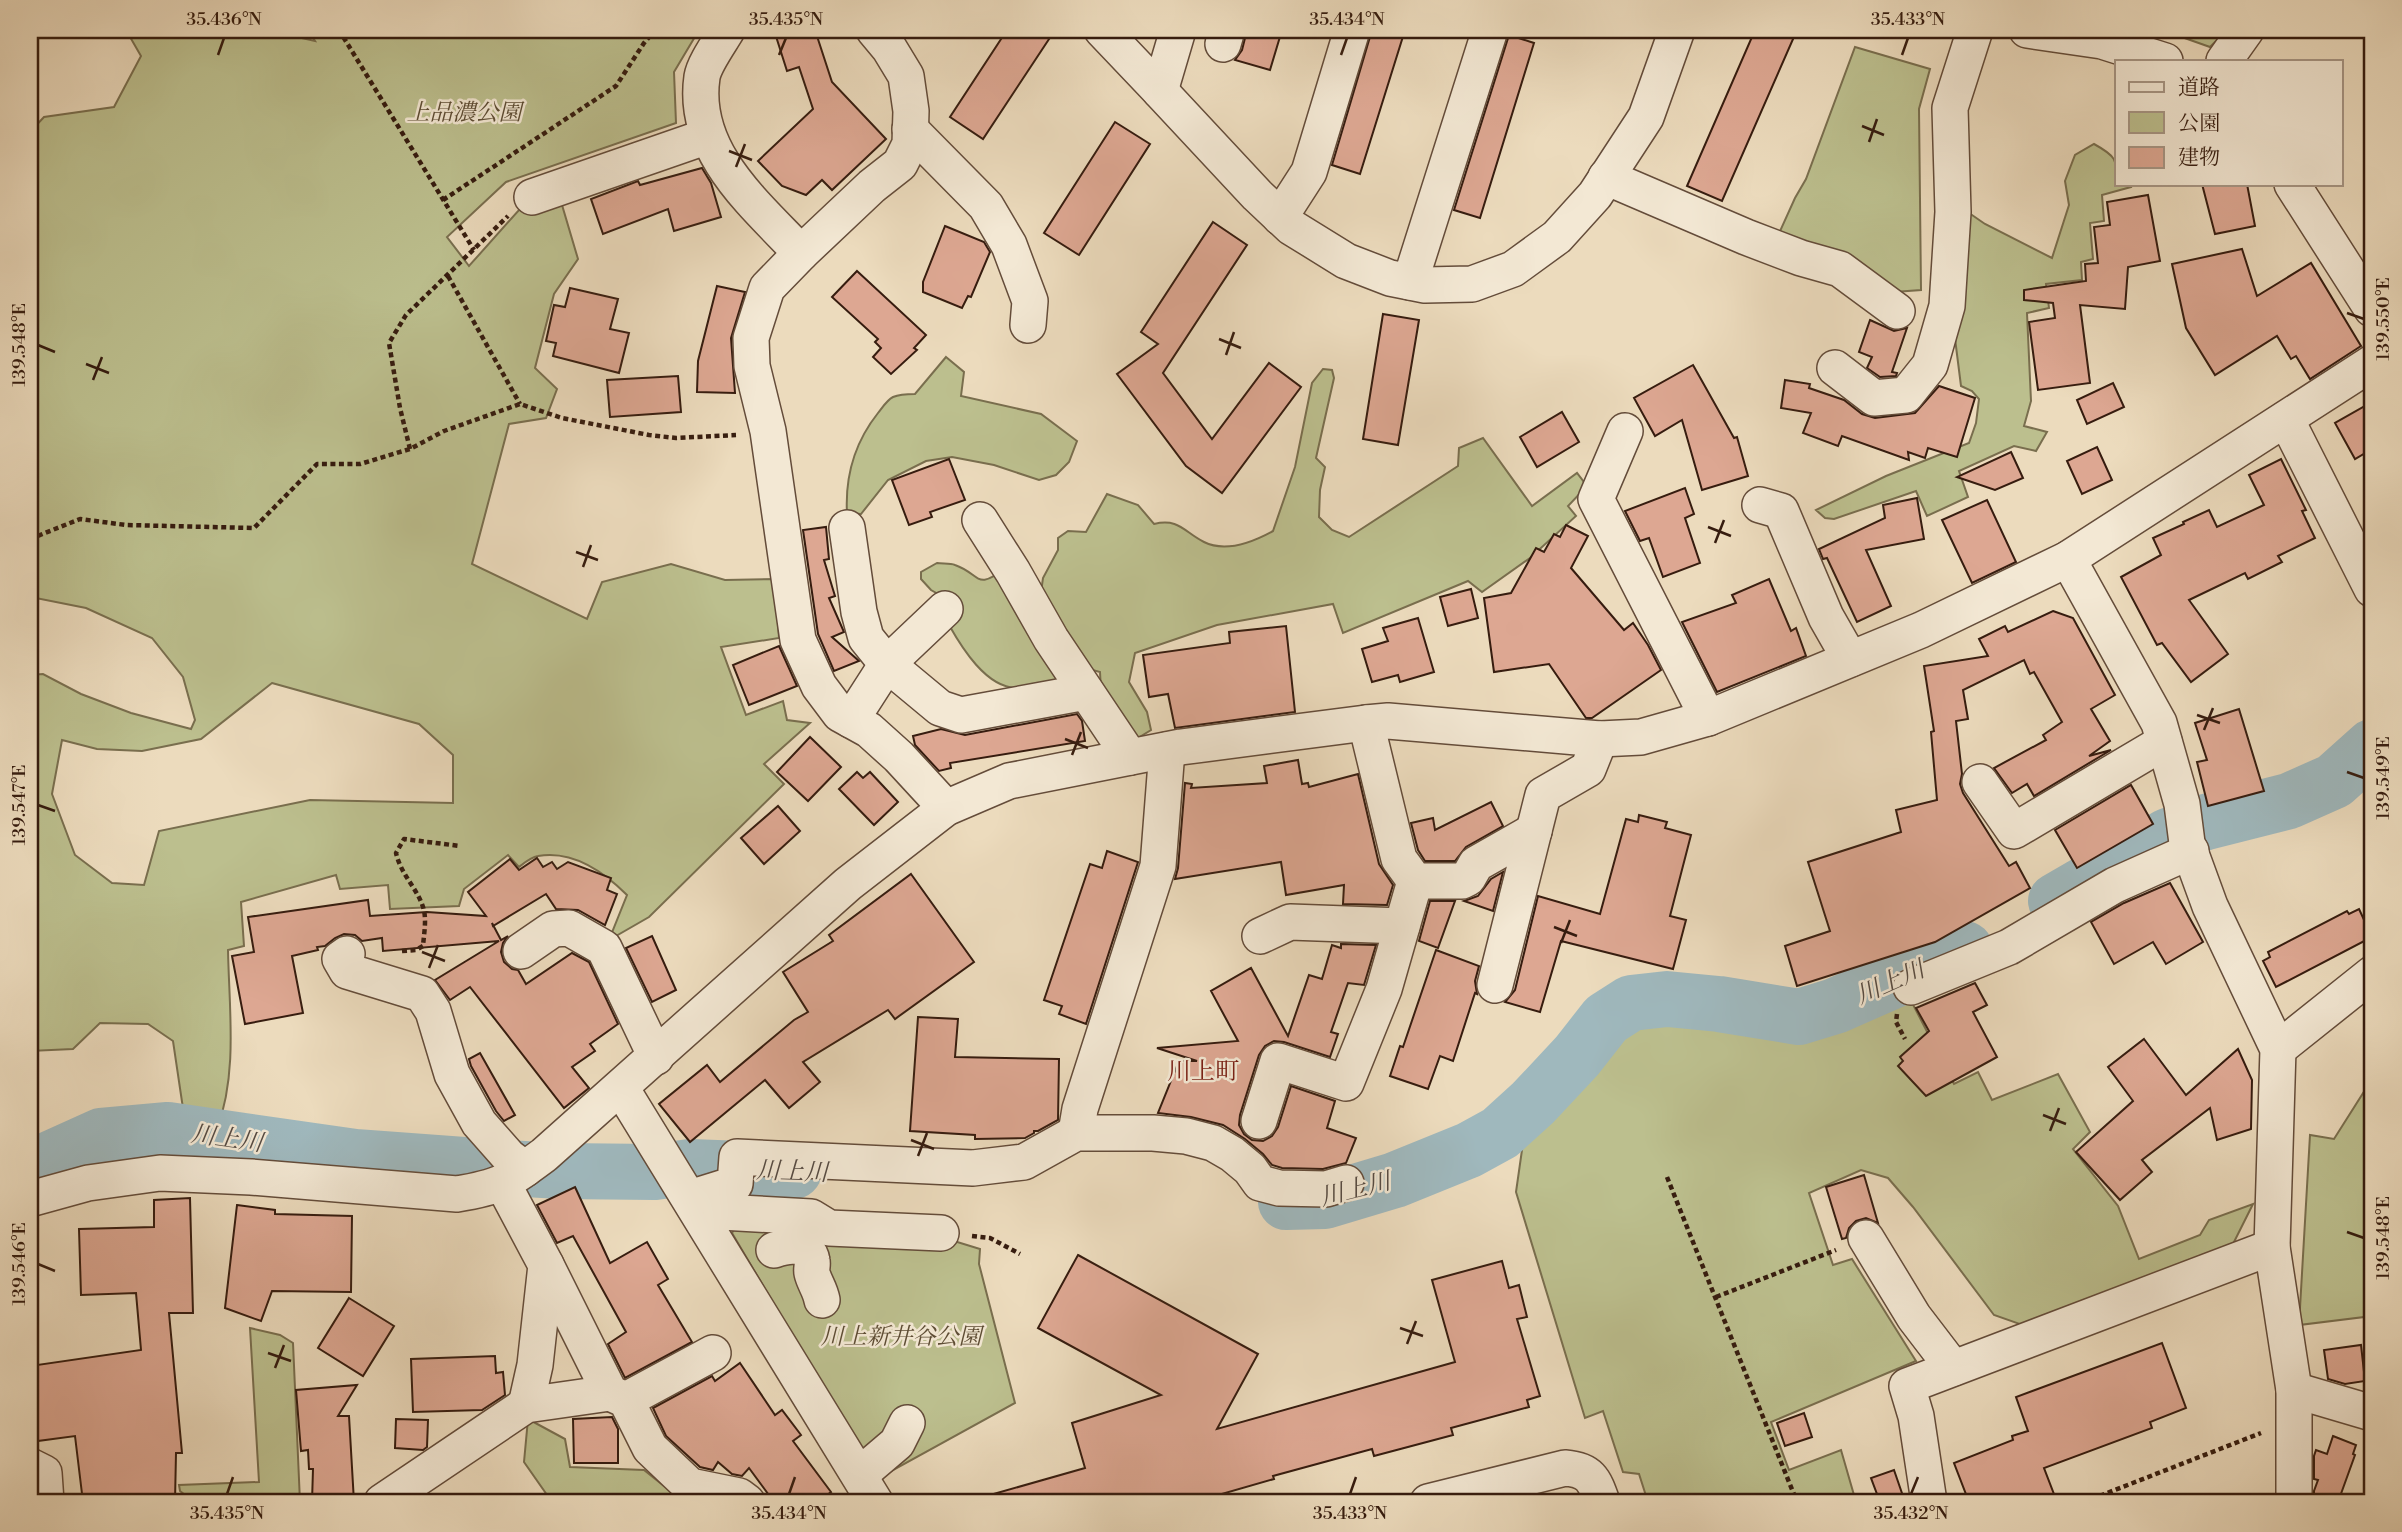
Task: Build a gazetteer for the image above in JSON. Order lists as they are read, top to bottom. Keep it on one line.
{"districts":["川上町"],"water":["川上川"],"parks":["上品濃公園","川上新井谷公園"],"legend":["道路","公園","建物"],"coordinates":["35.436°N","35.435°N","35.434°N","35.433°N","139.550°E","139.548°E","139.549°E","139.547°E","139.546°E","35.432°N"]}
